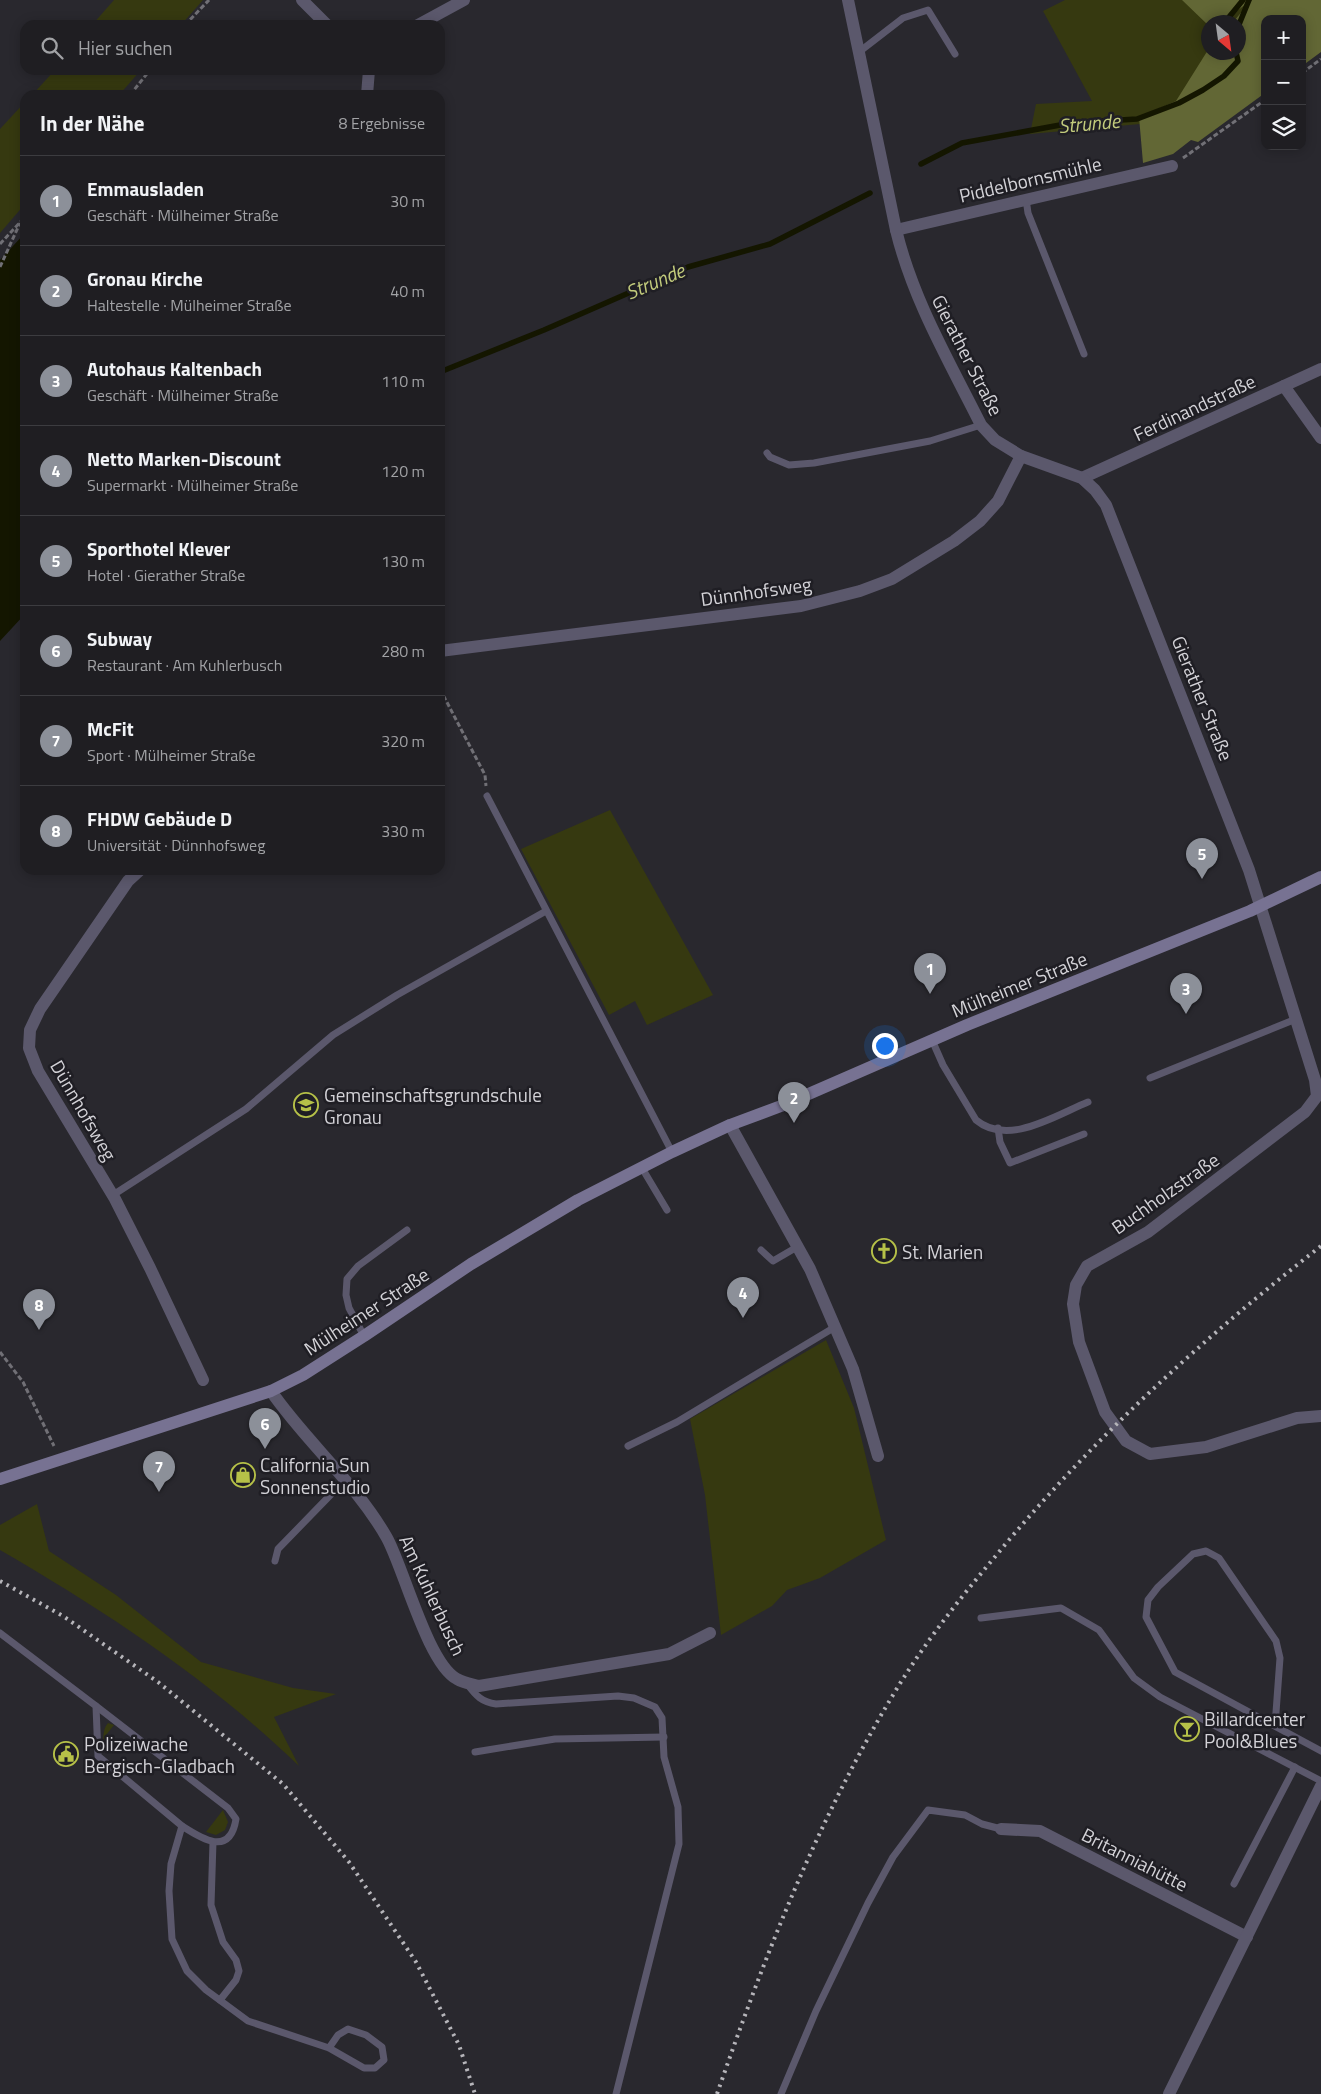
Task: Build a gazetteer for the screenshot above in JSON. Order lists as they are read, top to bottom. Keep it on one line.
{"streets":{"main road":["Mülheimer Straße"],"street":["Piddelbornsmühle","Gierather Straße","Ferdinandstraße","Dünnhofsweg","Buchholzstraße","Am Kuhlerbusch","Britanniahütte"]},"crossings":[["Piddelbornsmühle","Gierather Straße"],["Gierather Straße","Ferdinandstraße"],["Gierather Straße","Dünnhofsweg"],["Gierather Straße","Mülheimer Straße"],["Gierather Straße","Buchholzstraße"],["Mülheimer Straße","Buchholzstraße"],["Mülheimer Straße","Am Kuhlerbusch"]],"water":["Strunde"],"places":{"school or university":["Gemeinschaftsgrundschule Gronau"],"church":["St. Marien"],"shop":["California Sun Sonnenstudio"],"bar":["Billardcenter Pool&Blues"],"public building":["Polizeiwache Bergisch-Gladbach"]},"north":"bottom right","page":{"map_buttons":["+","−"],"search":"Hier suchen","heading":["In der Nähe","8 Ergebnisse"],"list":[{"mark":"1","name":"Emmausladen","note":"Geschäft · Mülheimer Straße","value":"30 m"},{"mark":"2","name":"Gronau Kirche","note":"Haltestelle · Mülheimer Straße","value":"40 m"},{"mark":"3","name":"Autohaus Kaltenbach","note":"Geschäft · Mülheimer Straße","value":"110 m"},{"mark":"4","name":"Netto Marken-Discount","note":"Supermarkt · Mülheimer Straße","value":"120 m"},{"mark":"5","name":"Sporthotel Klever","note":"Hotel · Gierather Straße","value":"130 m"},{"mark":"6","name":"Subway","note":"Restaurant · Am Kuhlerbusch","value":"280 m"},{"mark":"7","name":"McFit","note":"Sport · Mülheimer Straße","value":"320 m"},{"mark":"8","name":"FHDW Gebäude D","note":"Universität · Dünnhofsweg","value":"330 m"}],"pins":["5","1","3","2","4","8","6","7"]}}
